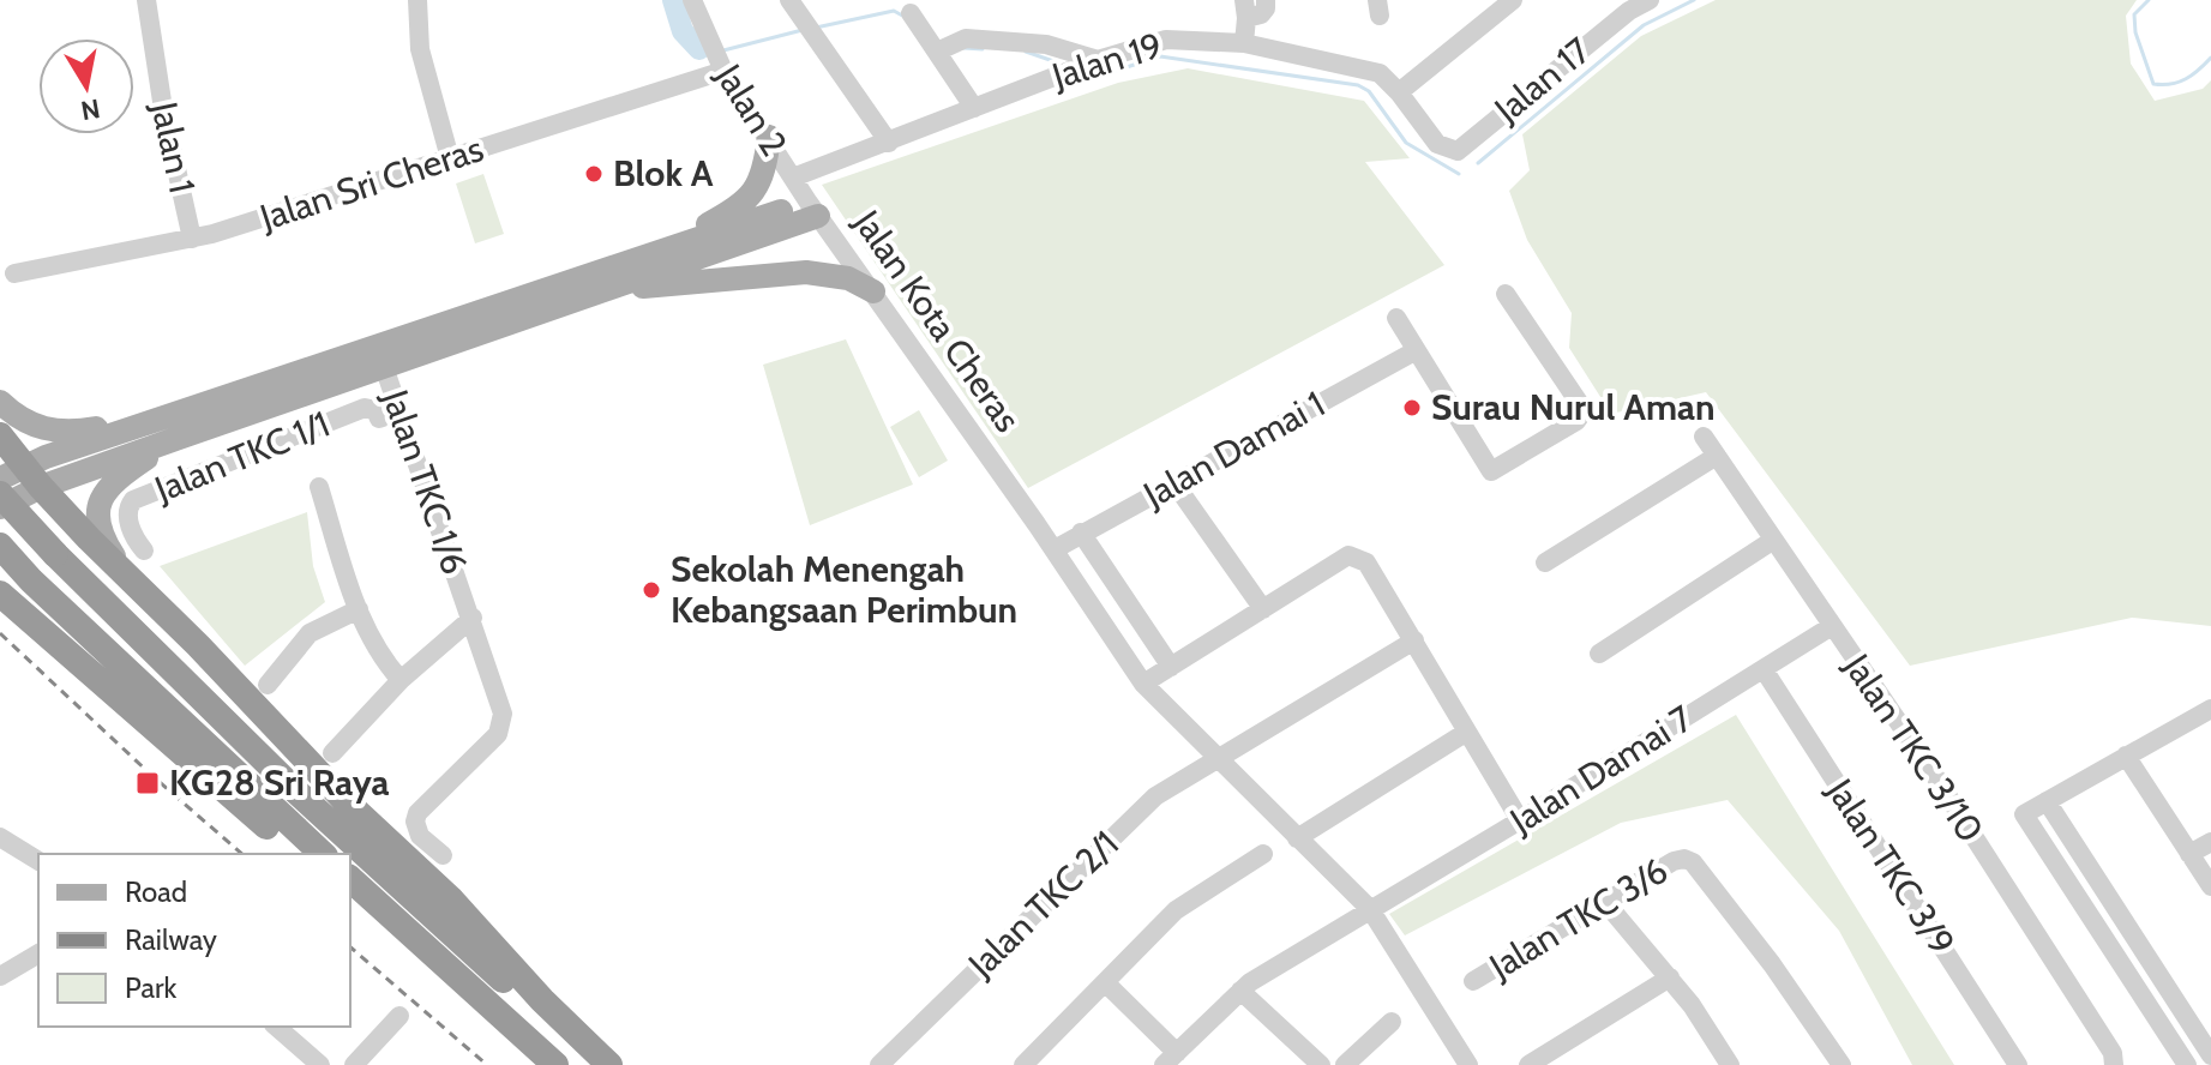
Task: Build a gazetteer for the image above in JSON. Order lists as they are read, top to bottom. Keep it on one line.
{"streets":{"main road":["Jalan Kota Cheras"],"street":["Jalan 19","Jalan 17","Jalan 2","Jalan 1","Jalan Sri Cheras","Jalan Damai 1","Jalan TKC 1/1","Jalan TKC 1/6","Jalan TKC 3/10","Jalan Damai 7","Jalan TKC 3/9","Jalan TKC 2/1","Jalan TKC 3/6"]},"crossings":[["Jalan 19","Jalan 17"],["Jalan 19","Jalan 2"],["Jalan 2","Jalan Sri Cheras"],["Jalan 2","Jalan Kota Cheras"],["Jalan 1","Jalan Sri Cheras"],["Jalan Kota Cheras","Jalan Damai 1"],["Jalan Kota Cheras","Jalan TKC 1/6"],["Jalan Kota Cheras","Jalan Damai 7"],["Jalan Kota Cheras","Jalan TKC 2/1"],["Jalan TKC 1/1","Jalan TKC 1/6"],["Jalan TKC 3/10","Jalan Damai 7"],["Jalan Damai 7","Jalan TKC 3/9"]],"places":{"other":["Blok A","Surau Nurul Aman","Sekolah Menengah Kebangsaan Perimbun"],"transit":["KG28 Sri Raya"]},"legend":["Road","Railway","Park"],"north":"bottom"}
